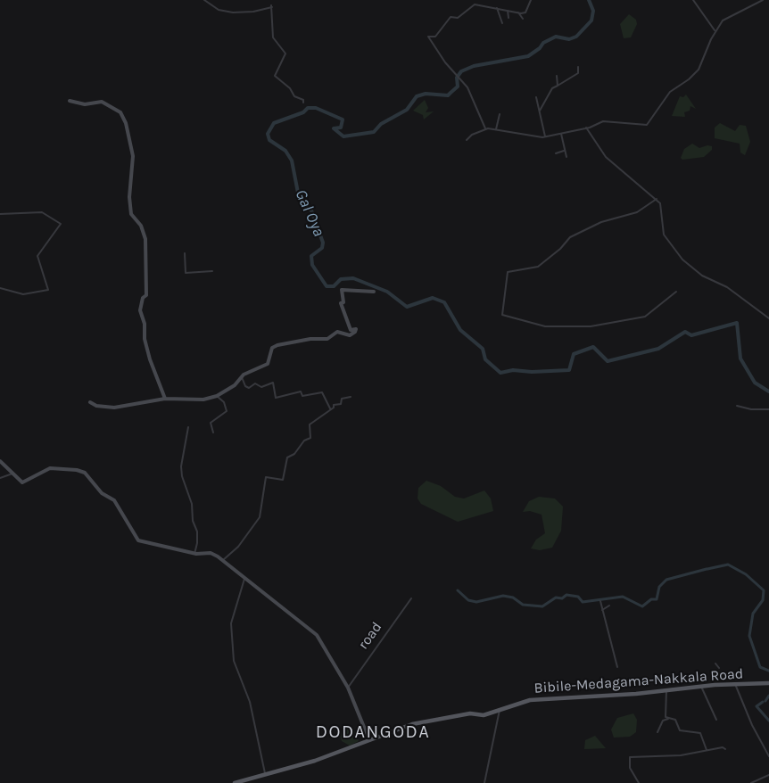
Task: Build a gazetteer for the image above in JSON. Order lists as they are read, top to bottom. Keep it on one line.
{"streets":{"main road":["Bibile-Medagama-Nakkala Road"],"street":["road"]},"districts":["DODANGODA"],"water":["Gal Oya"]}
